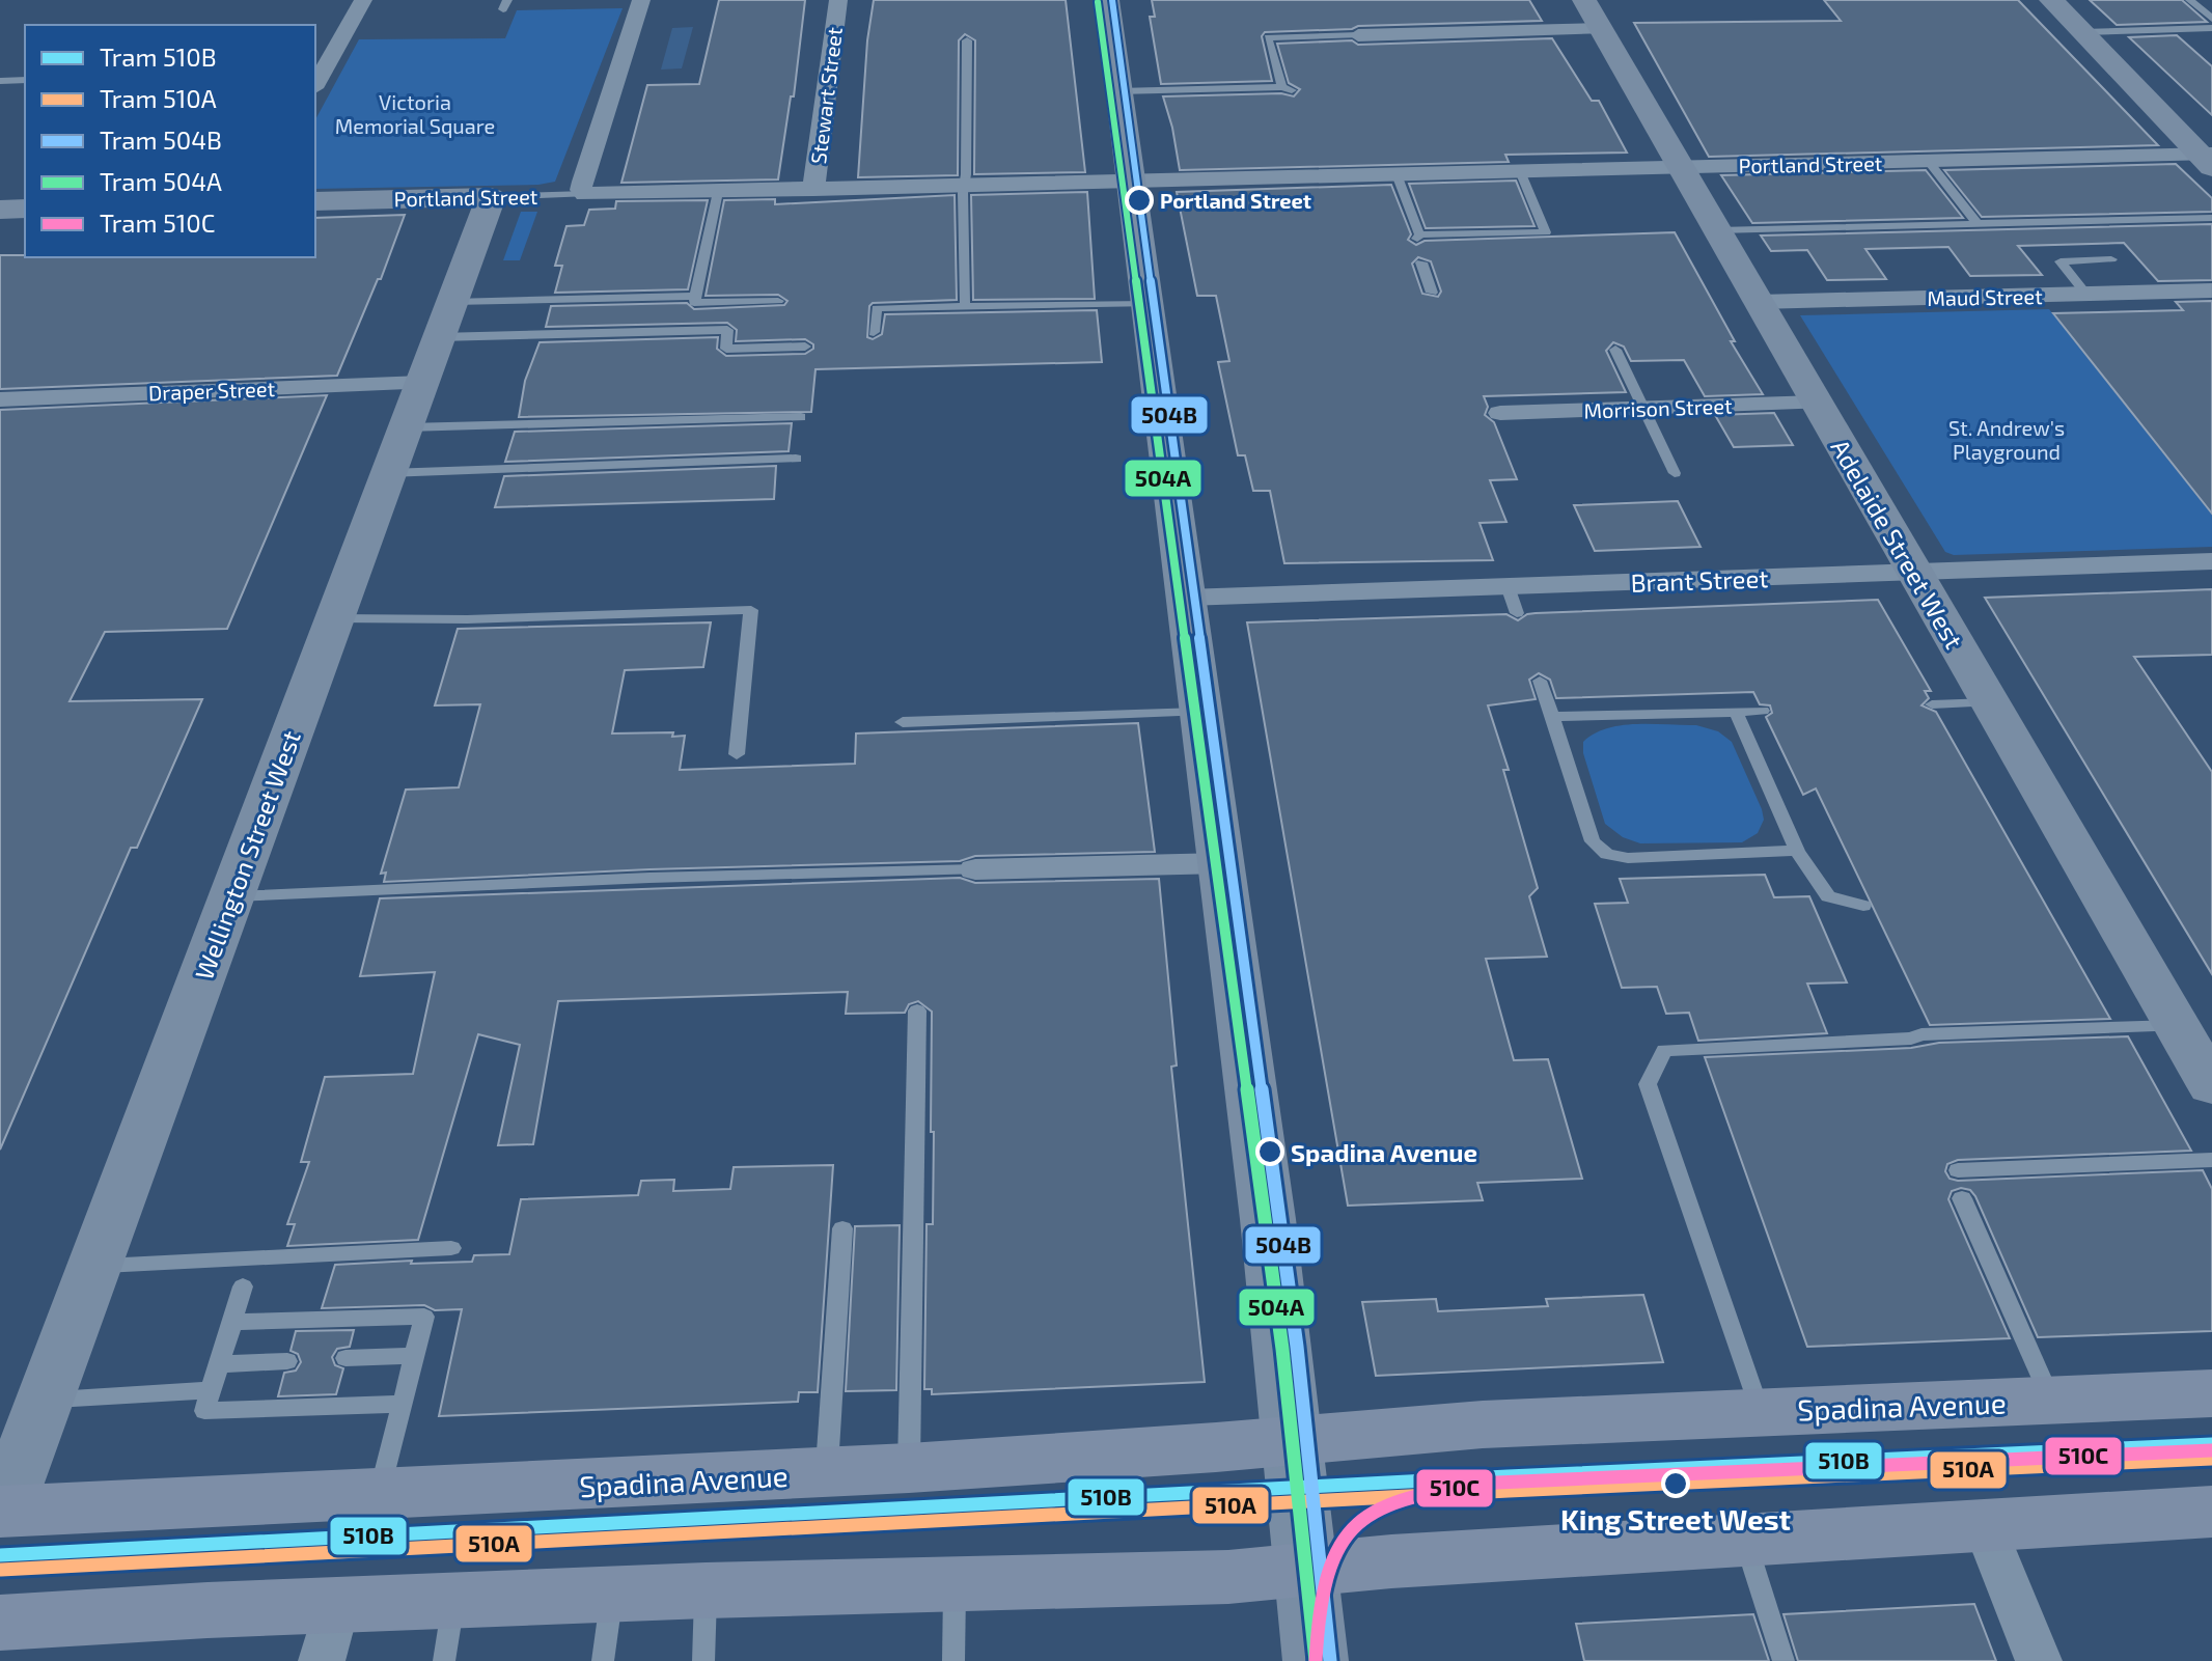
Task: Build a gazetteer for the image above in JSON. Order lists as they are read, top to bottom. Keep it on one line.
{"streets":{"main road":["Portland Street","Adelaide Street West","Wellington Street West","Spadina Avenue"],"street":["Stewart Street","Maud Street","Draper Street","Morrison Street","Brant Street"]},"crossings":[["Stewart Street","Portland Street"],["Portland Street","Adelaide Street West"],["Portland Street","Wellington Street West"],["Maud Street","Adelaide Street West"],["Draper Street","Wellington Street West"],["Morrison Street","Adelaide Street West"],["Adelaide Street West","Brant Street"],["Wellington Street West","Spadina Avenue"]],"parks":["Victoria Memorial Square","St. Andrew's Playground"],"places":["Portland Street","Spadina Avenue","King Street West"],"lines":["tram line 504B","tram line 504A","tram line 510B","tram line 510C","tram line 510A"],"legend":["Tram 510B","Tram 510A","Tram 504B","Tram 504A","Tram 510C"]}
